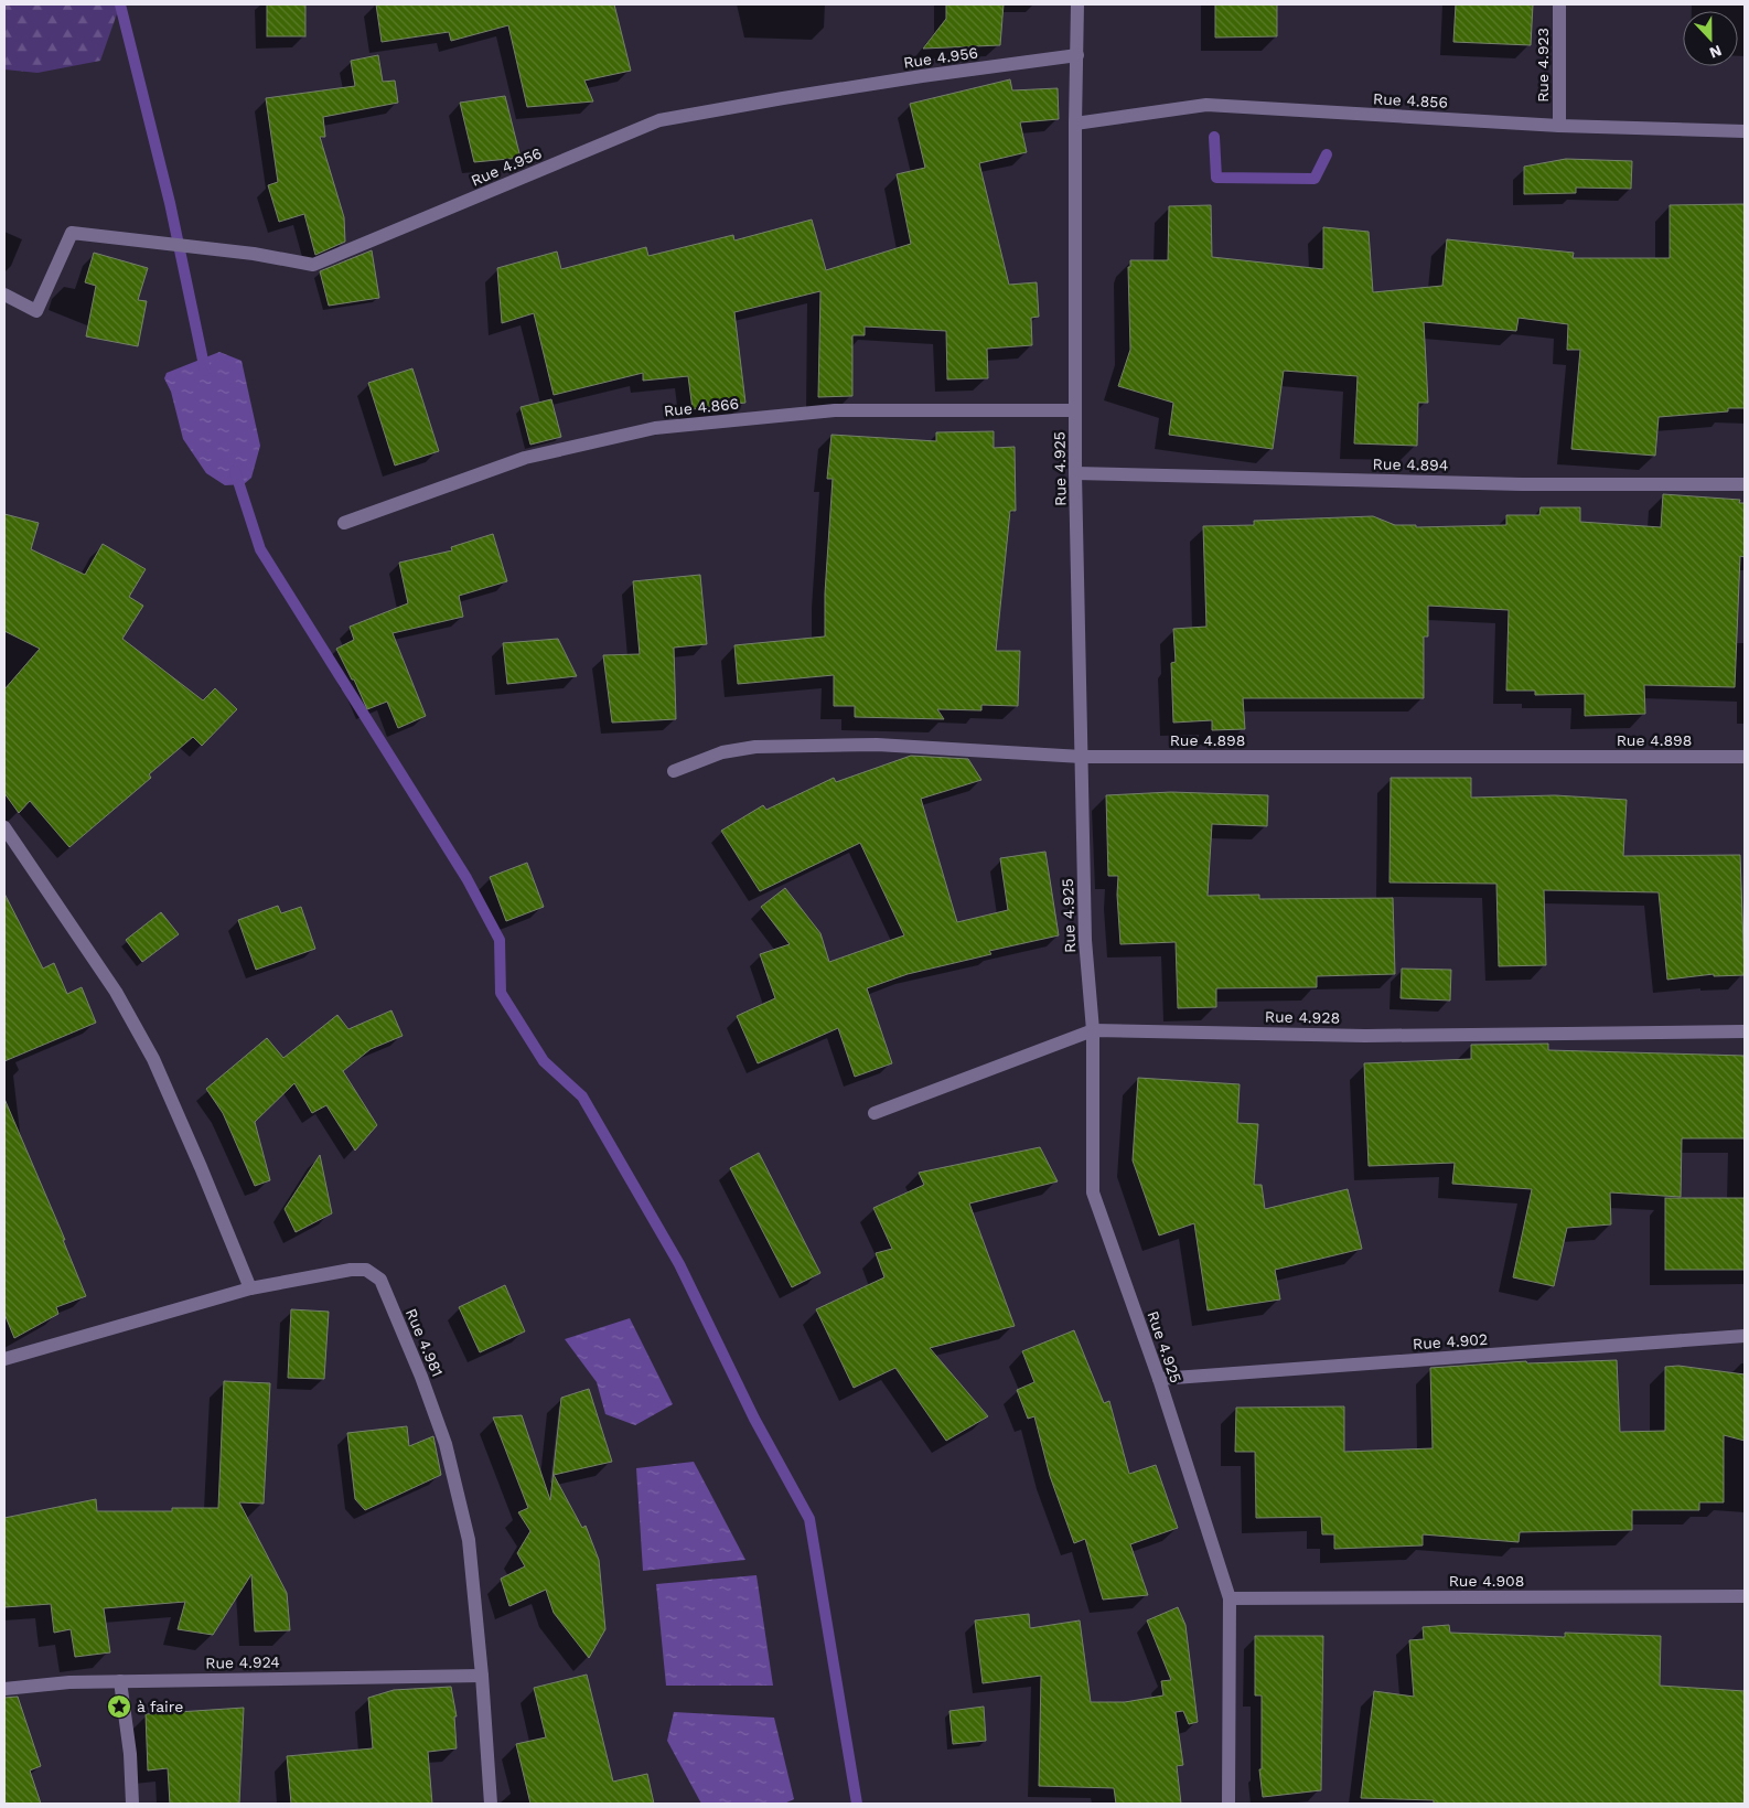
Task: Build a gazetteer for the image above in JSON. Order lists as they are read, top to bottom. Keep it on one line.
{"streets":{"street":["Rue 4.956","Rue 4.923","Rue 4.856","Rue 4.866","Rue 4.894","Rue 4.925","Rue 4.898","Rue 4.928","Rue 4.902","Rue 4.981","Rue 4.908","Rue 4.924"]},"crossings":[["Rue 4.956","Rue 4.925"],["Rue 4.923","Rue 4.856"],["Rue 4.856","Rue 4.925"],["Rue 4.866","Rue 4.925"],["Rue 4.894","Rue 4.925"],["Rue 4.925","Rue 4.898"],["Rue 4.925","Rue 4.928"],["Rue 4.925","Rue 4.902"],["Rue 4.925","Rue 4.908"],["Rue 4.981","Rue 4.924"]],"places":{"place":["à faire"]},"north":"bottom"}
